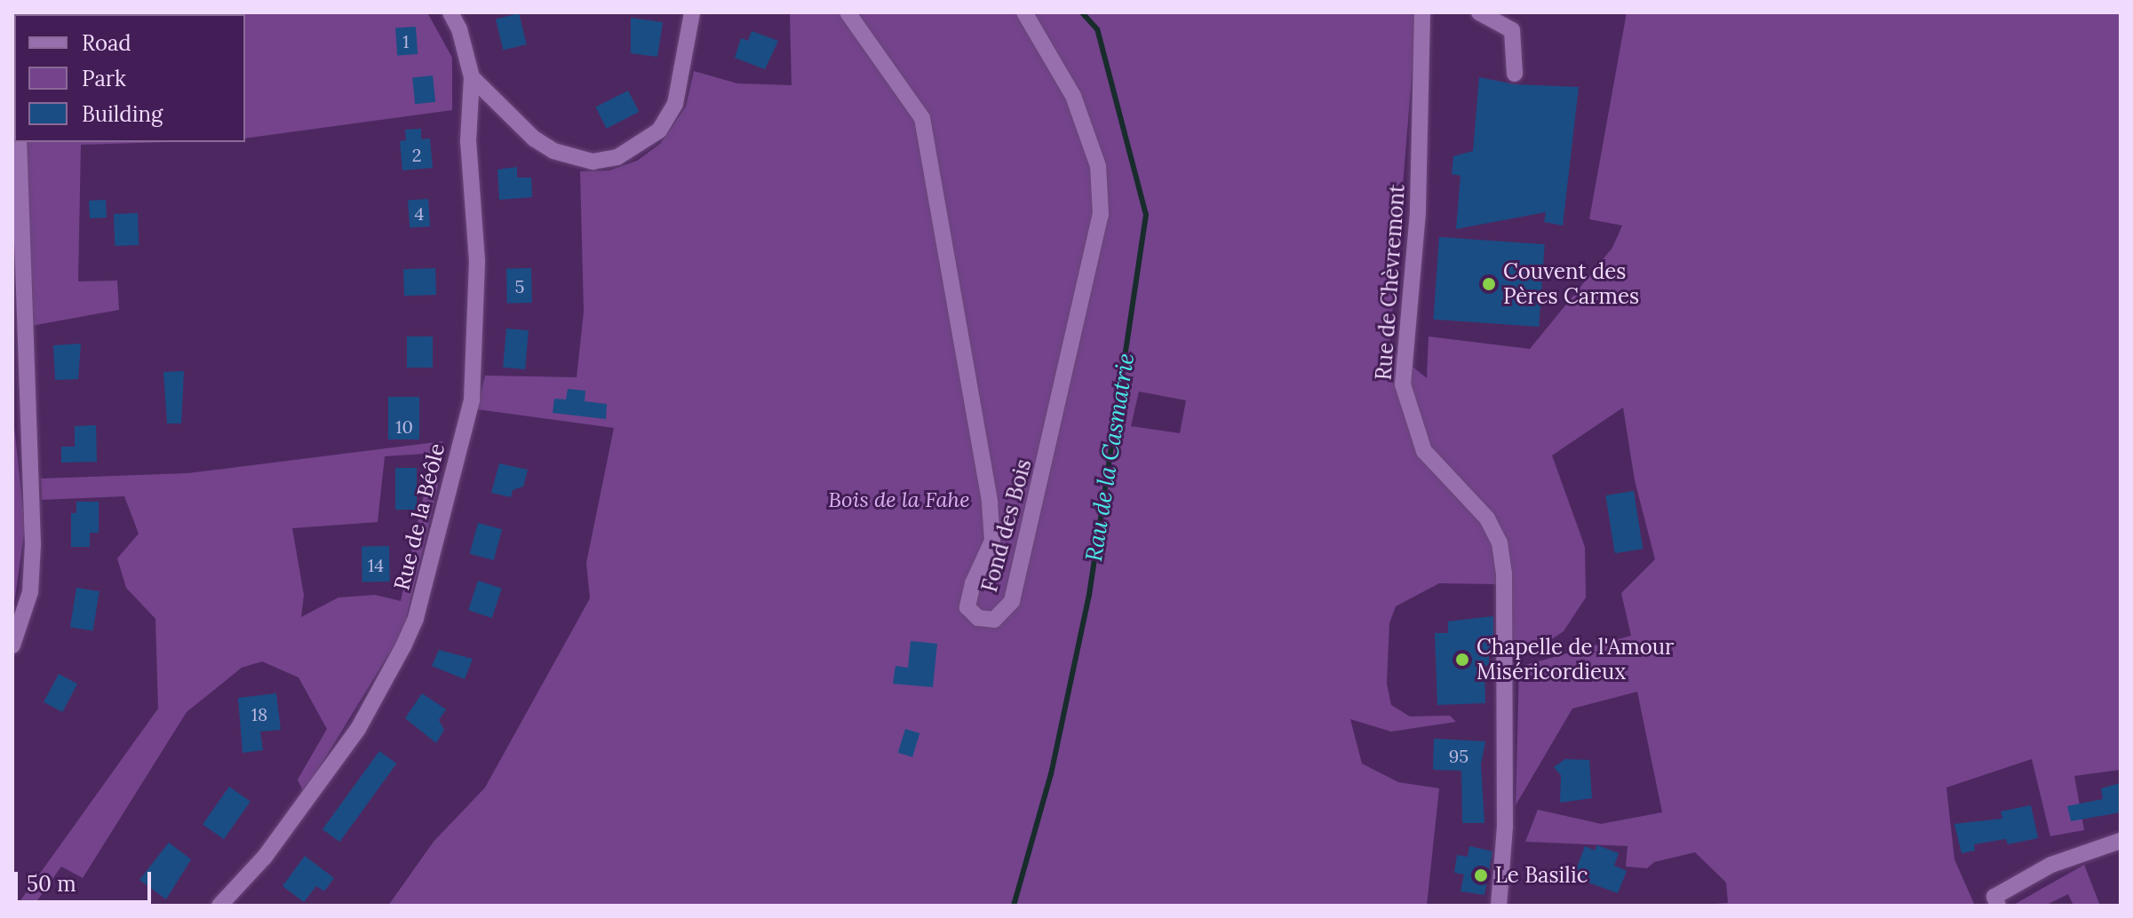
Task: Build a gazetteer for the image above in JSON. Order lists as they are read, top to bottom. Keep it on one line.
{"streets":{"street":["Rue de Chèvremont","Rue de la Béôle","Fond des Bois"]},"water":["Rau de la Casmatrie"],"parks":["Bois de la Fahe"],"places":["Couvent des Pères Carmes","Chapelle de l'Amour Miséricordieux","Le Basilic"],"house_numbers":["1","2","4","5","10","14","18","95"],"legend":["Road","Park","Building"],"scale_bar":"50 m"}
